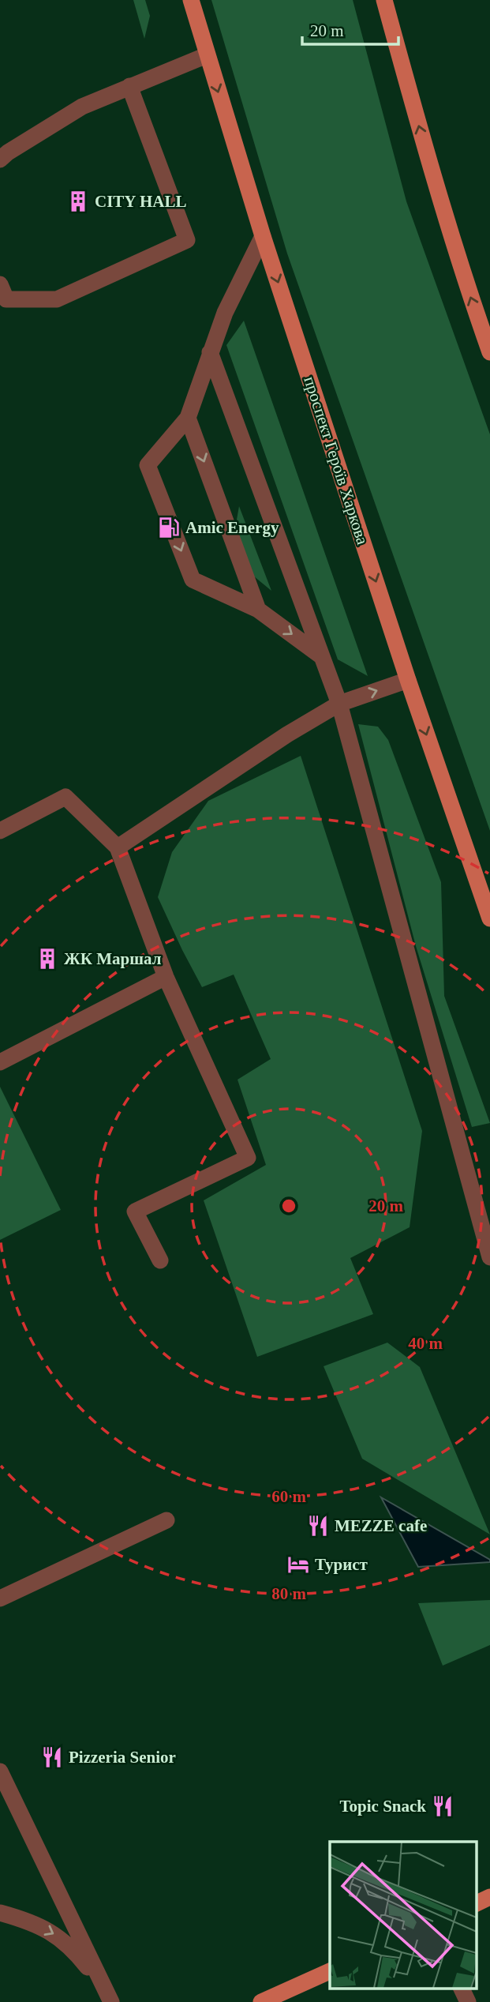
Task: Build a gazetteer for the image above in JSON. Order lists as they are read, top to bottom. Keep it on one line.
{"streets":{"main road":["проспект Героїв Харкова"]},"one_way":["проспект Героїв Харкова"],"places":{"building":["CITY HALL","ЖК Маршал"],"fuel station":["Amic Energy"],"restaurant":["MEZZE cafe","Pizzeria Senior","Topic Snack"],"hotel":["Турист"]},"scale_bar":"20 m","rings":["20 m","40 m","60 m","80 m"]}
